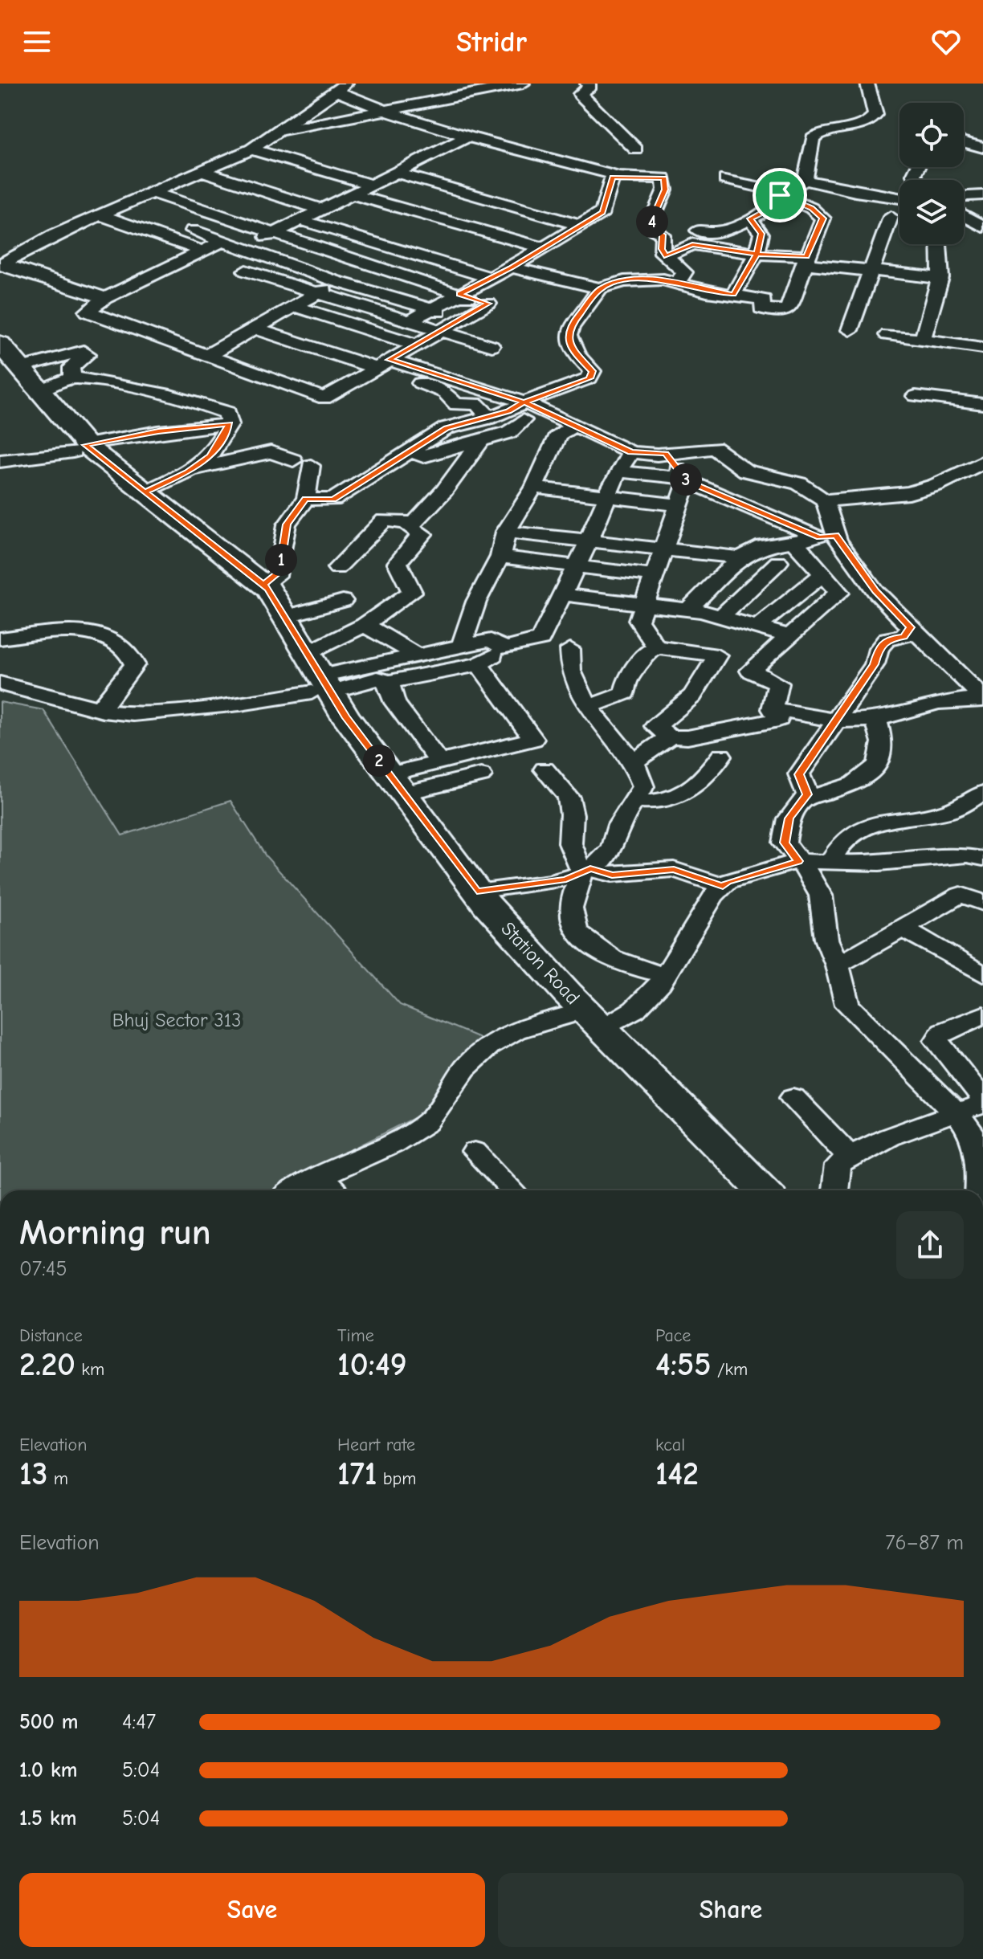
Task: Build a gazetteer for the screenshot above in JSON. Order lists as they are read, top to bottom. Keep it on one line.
{"streets":{"street":["Station Road"]},"parks":["Bhuj Sector 313"],"page":{"header":"Stridr","pins":["4","3","1","2"],"heading":["Morning run","07:45"],"stats":[["Distance","2.20 km"],["Time","10:49"],["Pace","4:55 /km"],["Elevation","13 m"],["Heart rate","171 bpm"],["kcal","142"]],"chart":["Elevation","76–87 m"],"list":[{"name":"500 m","note":"4:47"},{"name":"1.0 km","note":"5:04"},{"name":"1.5 km","note":"5:04"}],"buttons":["Save","Share"]}}
